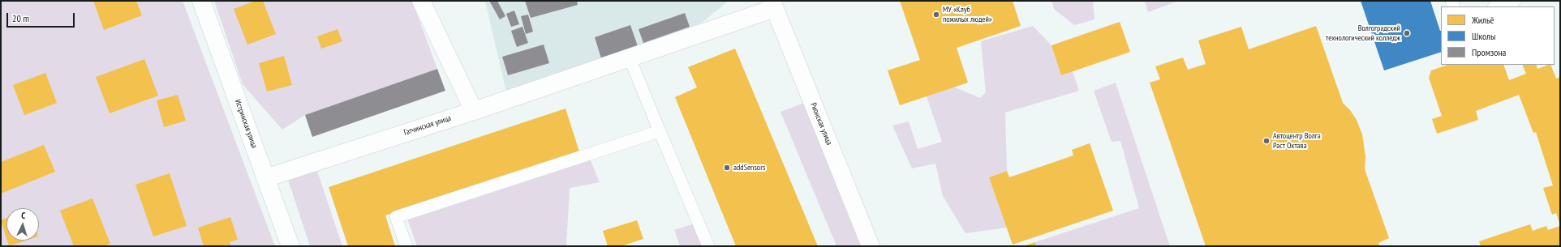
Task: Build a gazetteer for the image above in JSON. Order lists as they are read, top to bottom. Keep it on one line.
{"streets":{"street":["Истринская улица","Рионская улица","Гатчинская улица"]},"crossings":[["Истринская улица","Гатчинская улица"],["Рионская улица","Гатчинская улица"]],"places":["МУ «Клуб пожилых людей»","Волгоградский технологический колледж","Автоцентр Волга Раст Октава","addSensors"],"legend":["Жильё","Школы","Промзона"],"scale_bar":"20 m","north":"top"}
